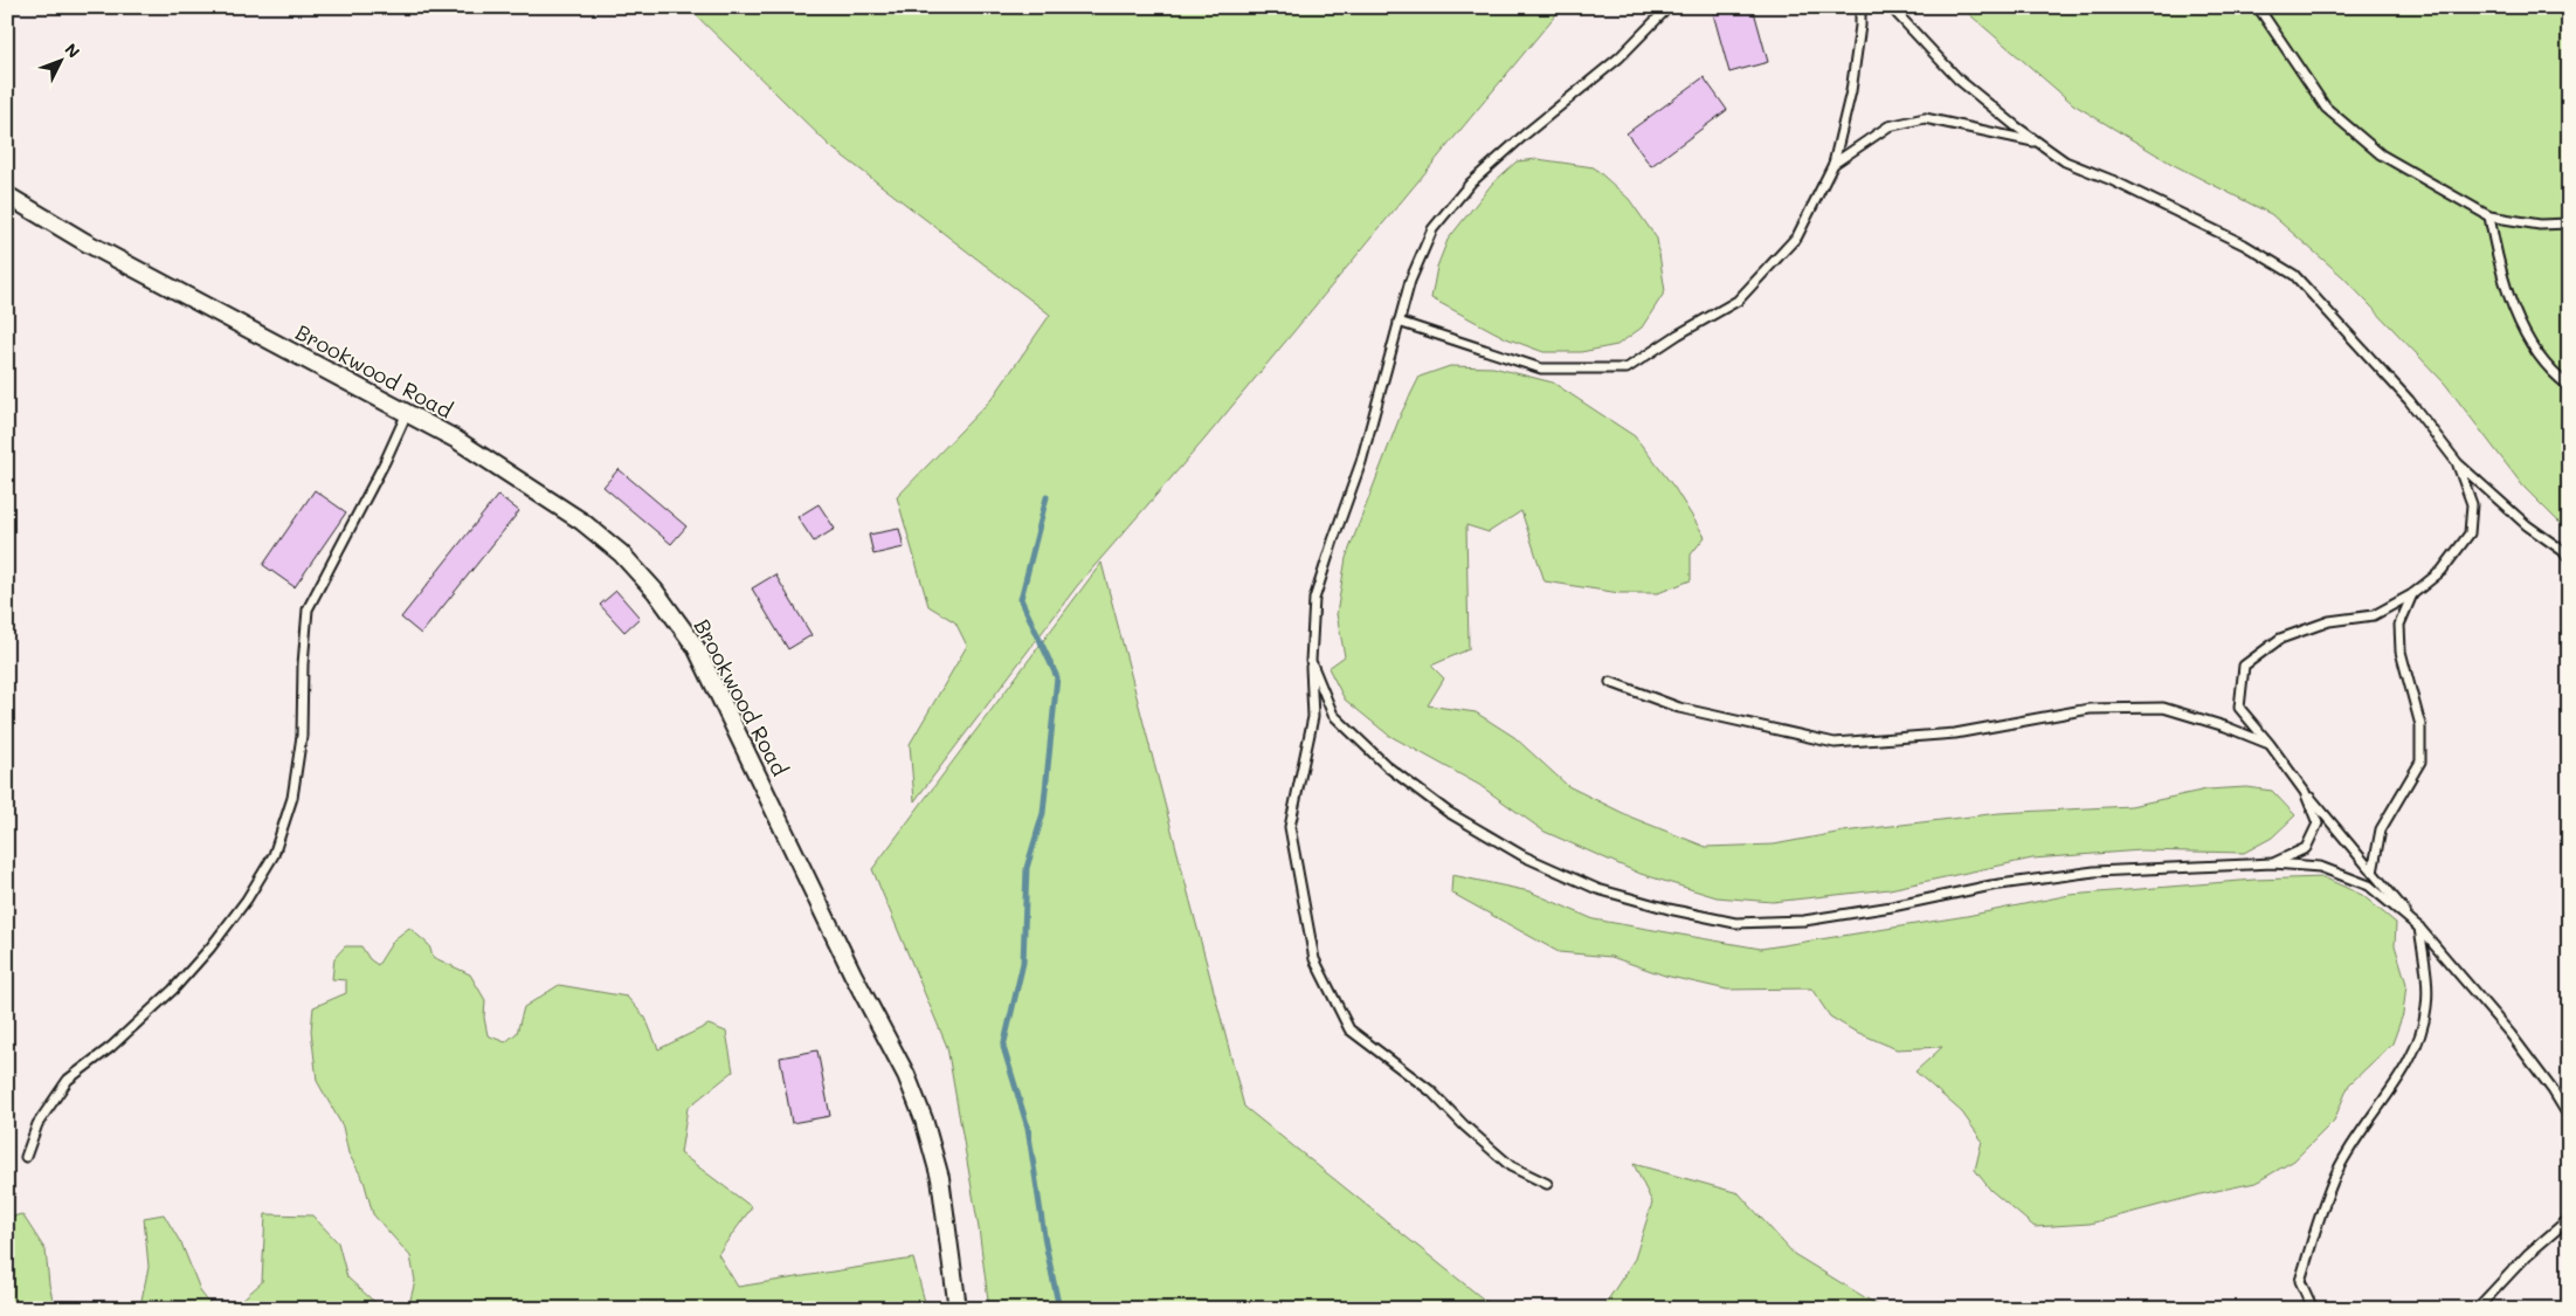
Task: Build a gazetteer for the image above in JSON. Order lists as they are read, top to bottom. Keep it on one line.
{"streets":{"street":["Brookwood Road"]},"north":"top right"}
